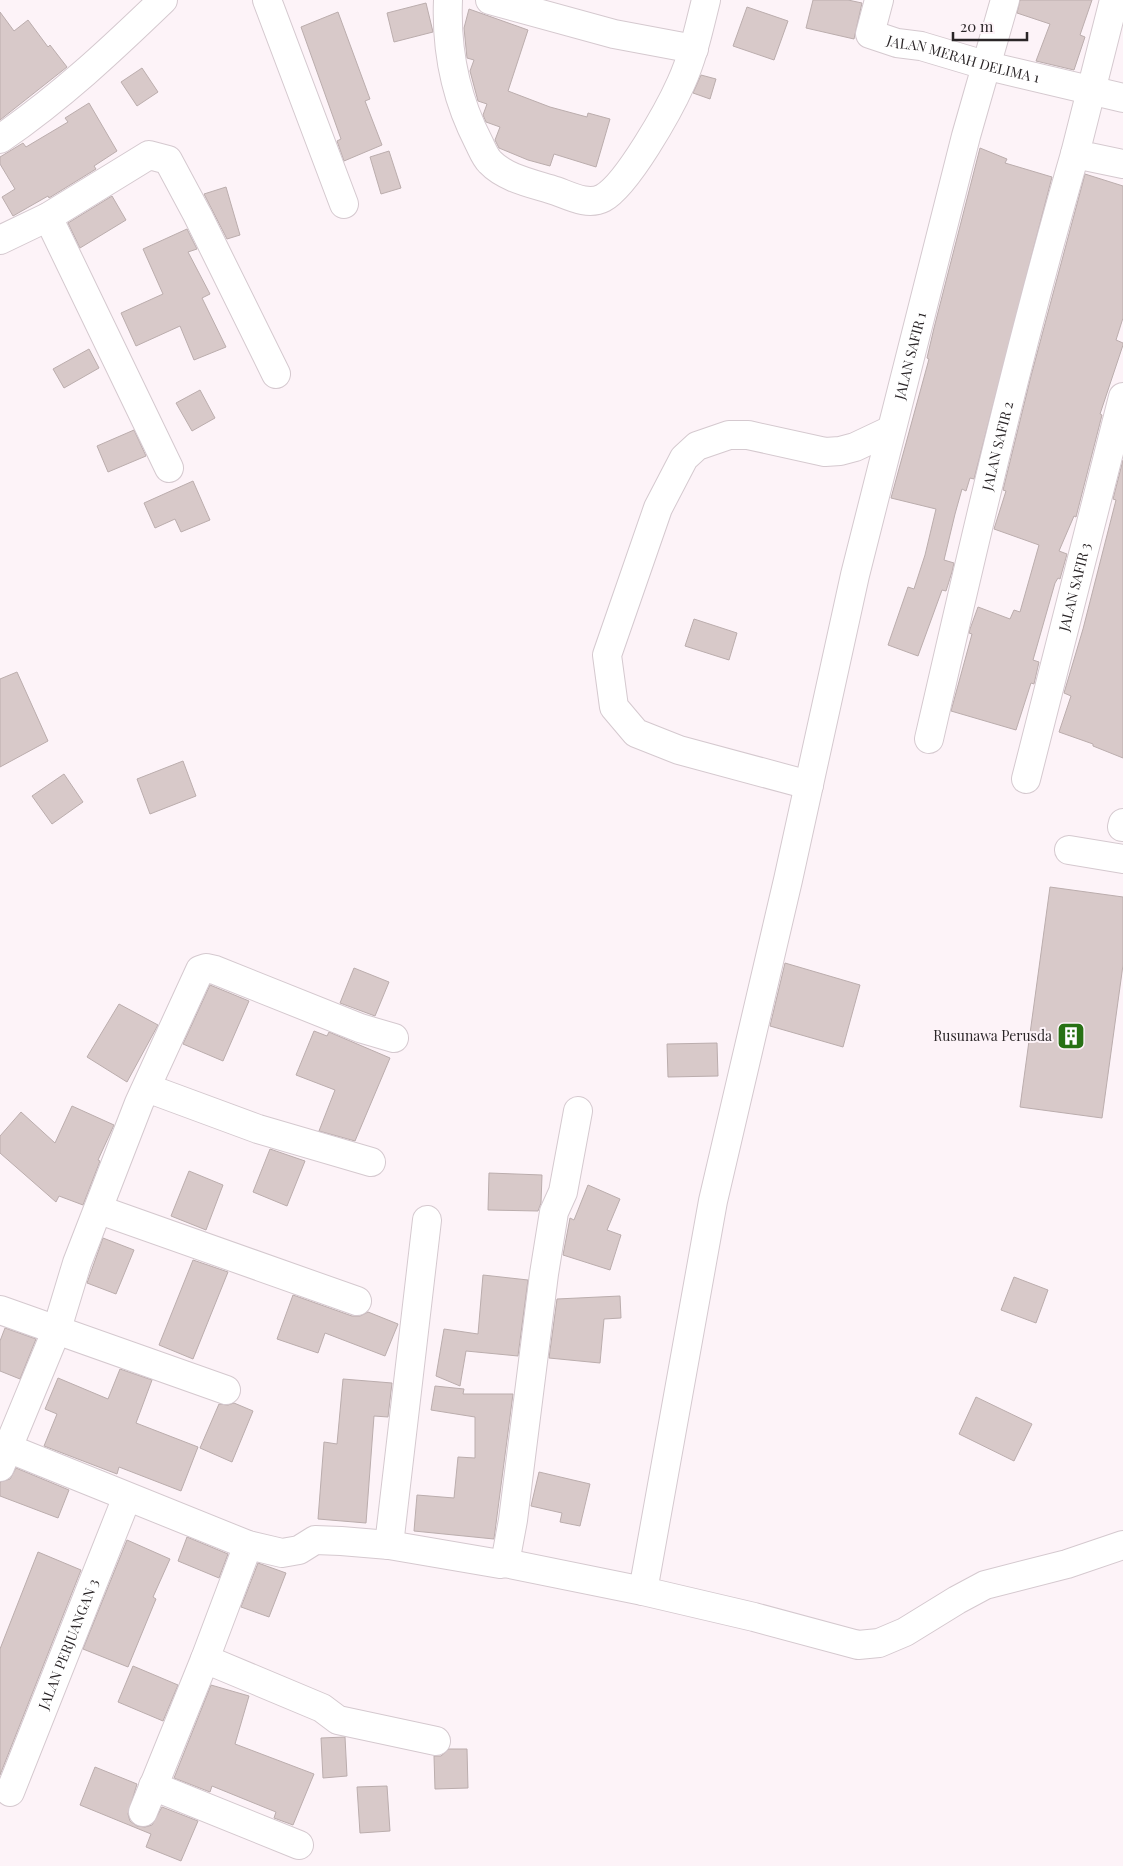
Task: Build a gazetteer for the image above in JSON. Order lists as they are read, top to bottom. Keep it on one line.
{"streets":{"street":["JALAN MERAH DELIMA 1","JALAN SAFIR 1","JALAN SAFIR 2","JALAN SAFIR 3","JALAN PERJUANGAN 3"]},"crossings":[["JALAN MERAH DELIMA 1","JALAN SAFIR 1"],["JALAN MERAH DELIMA 1","JALAN SAFIR 2"]],"places":{"building":["Rusunawa Perusda"]},"scale_bar":"20 m"}
